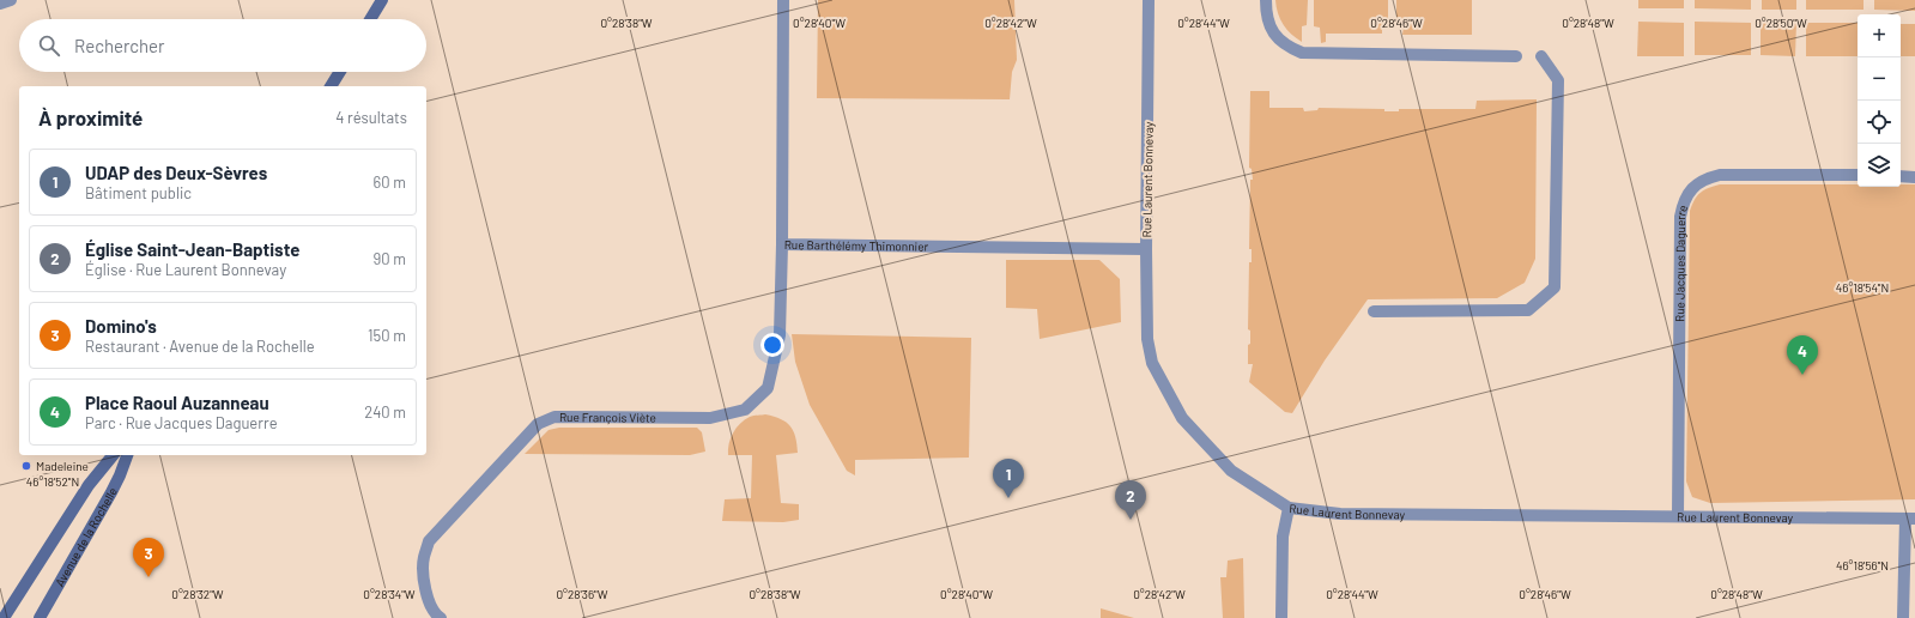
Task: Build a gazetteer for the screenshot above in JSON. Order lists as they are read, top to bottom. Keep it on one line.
{"streets":{"main road":["Avenue de la Rochelle"],"street":["Rue Laurent Bonnevay","Rue Barthélémy Thimonnier","Rue Jacques Daguerre","Rue François Viète"]},"crossings":[["Rue Laurent Bonnevay","Rue Barthélémy Thimonnier"],["Rue Laurent Bonnevay","Rue Jacques Daguerre"],["Rue Barthélémy Thimonnier","Rue François Viète"]],"places":["Madeleine"],"page":{"map_buttons":["+","−"],"search":"Rechercher","heading":["À proximité","4 résultats"],"list":[{"mark":"1","name":"UDAP des Deux-Sèvres","note":"Bâtiment public","value":"60 m"},{"mark":"2","name":"Église Saint-Jean-Baptiste","note":"Église · Rue Laurent Bonnevay","value":"90 m"},{"mark":"3","name":"Domino's","note":"Restaurant · Avenue de la Rochelle","value":"150 m"},{"mark":"4","name":"Place Raoul Auzanneau","note":"Parc · Rue Jacques Daguerre","value":"240 m"}],"pins":["4","1","2","3"]},"coordinates":["0°28'38\"W","0°28'40\"W","0°28'42\"W","0°28'44\"W","0°28'46\"W","0°28'48\"W","0°28'50\"W","46°18'54\"N","46°18'52\"N","46°18'56\"N","0°28'32\"W","0°28'34\"W","0°28'36\"W"]}
